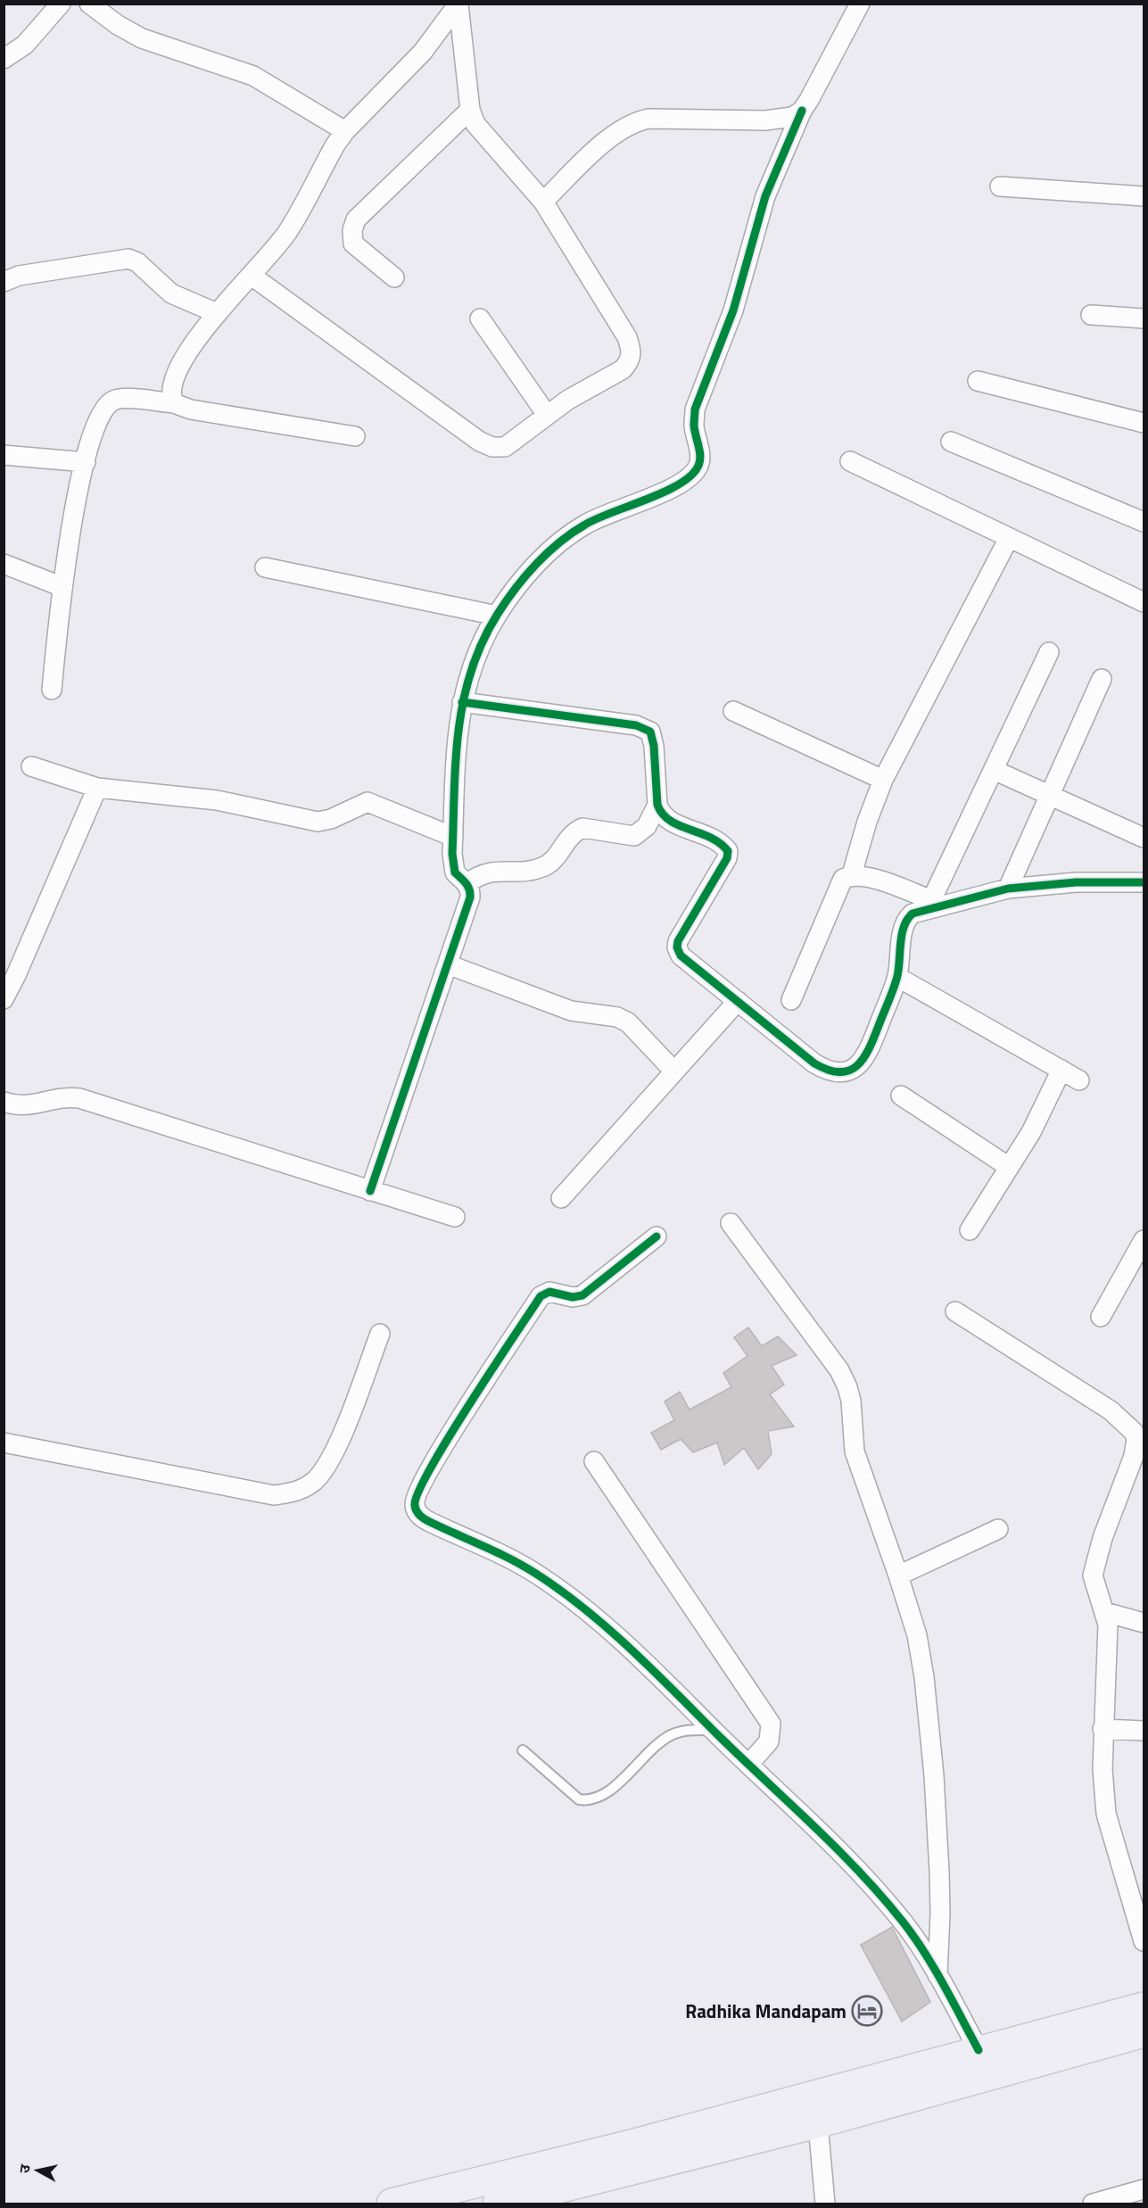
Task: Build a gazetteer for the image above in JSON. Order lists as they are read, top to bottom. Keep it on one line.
{"places":{"hotel":["Radhika Mandapam"]},"north":"left"}
